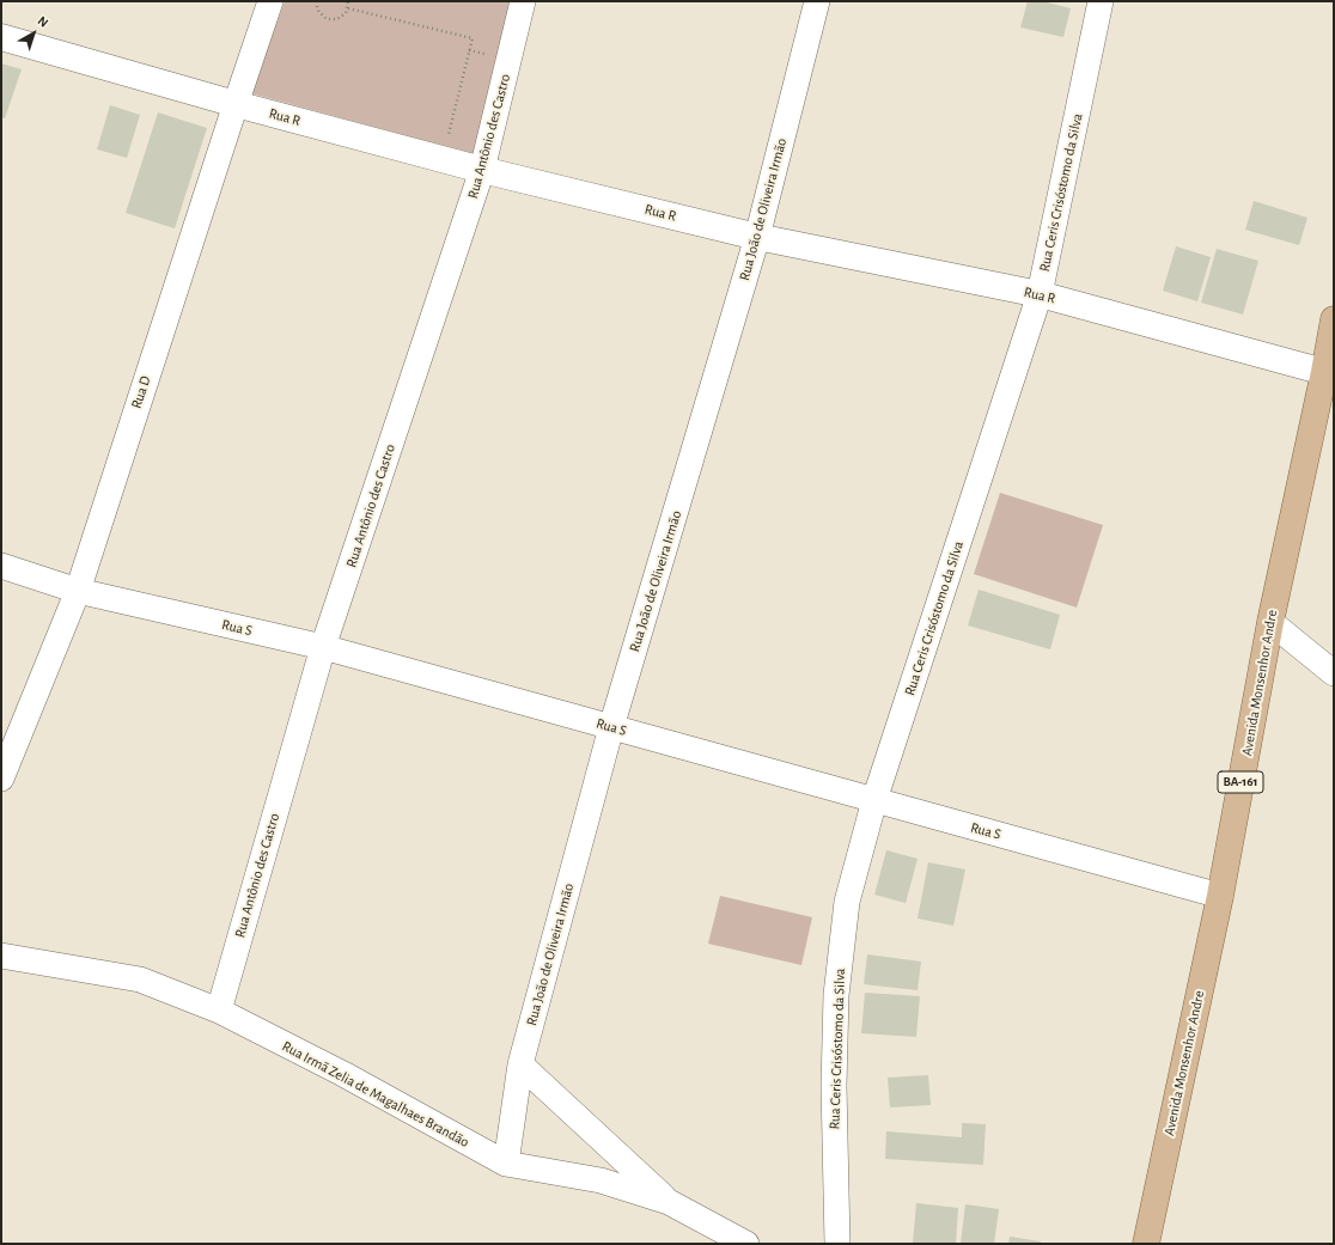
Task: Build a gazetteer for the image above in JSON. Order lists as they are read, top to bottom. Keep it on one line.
{"streets":{"main road":["Avenida Monsenhor Andre","BA-161"],"street":["Rua R","Rua Antônio des Castro","Rua Ceris Crisóstomo da Silva","Rua João de Oliveira Irmão","Rua D","Rua S","Rua Irmã Zelia de Magalhaes Brandão"]},"crossings":[["Rua R","Rua Antônio des Castro"],["Rua R","Rua Ceris Crisóstomo da Silva"],["Rua R","Rua João de Oliveira Irmão"],["Rua R","Rua D"],["Rua R","Avenida Monsenhor Andre"],["Rua Antônio des Castro","Rua S"],["Rua Antônio des Castro","Rua Irmã Zelia de Magalhaes Brandão"],["Rua Ceris Crisóstomo da Silva","Rua S"],["Rua João de Oliveira Irmão","Rua S"],["Rua João de Oliveira Irmão","Rua Irmã Zelia de Magalhaes Brandão"],["Rua D","Rua S"],["Rua S","Avenida Monsenhor Andre"]],"north":"top right"}
